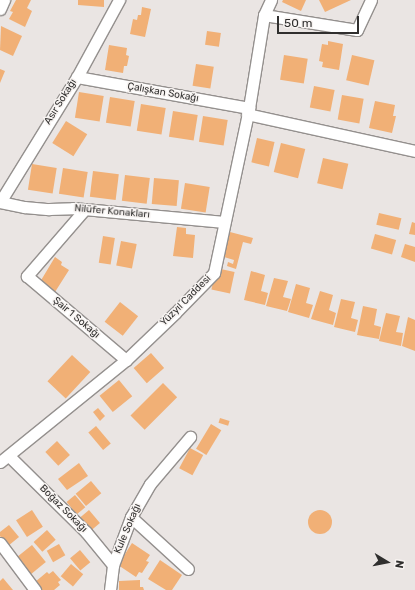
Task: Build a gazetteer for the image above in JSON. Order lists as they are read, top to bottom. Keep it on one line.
{"streets":{"street":["Çalışkan Sokağı","Asır Sokağı","Nilüfer Konakları","Yüzyıl Caddesi","Şair 1 Sokağı","Boğaz Sokağı","Kule Sokağı"]},"crossings":[["Çalışkan Sokağı","Asır Sokağı"],["Çalışkan Sokağı","Yüzyıl Caddesi"],["Asır Sokağı","Nilüfer Konakları"],["Nilüfer Konakları","Yüzyıl Caddesi"],["Nilüfer Konakları","Şair 1 Sokağı"],["Yüzyıl Caddesi","Şair 1 Sokağı"],["Yüzyıl Caddesi","Boğaz Sokağı"],["Boğaz Sokağı","Kule Sokağı"]],"scale_bar":"50 m","north":"right"}
